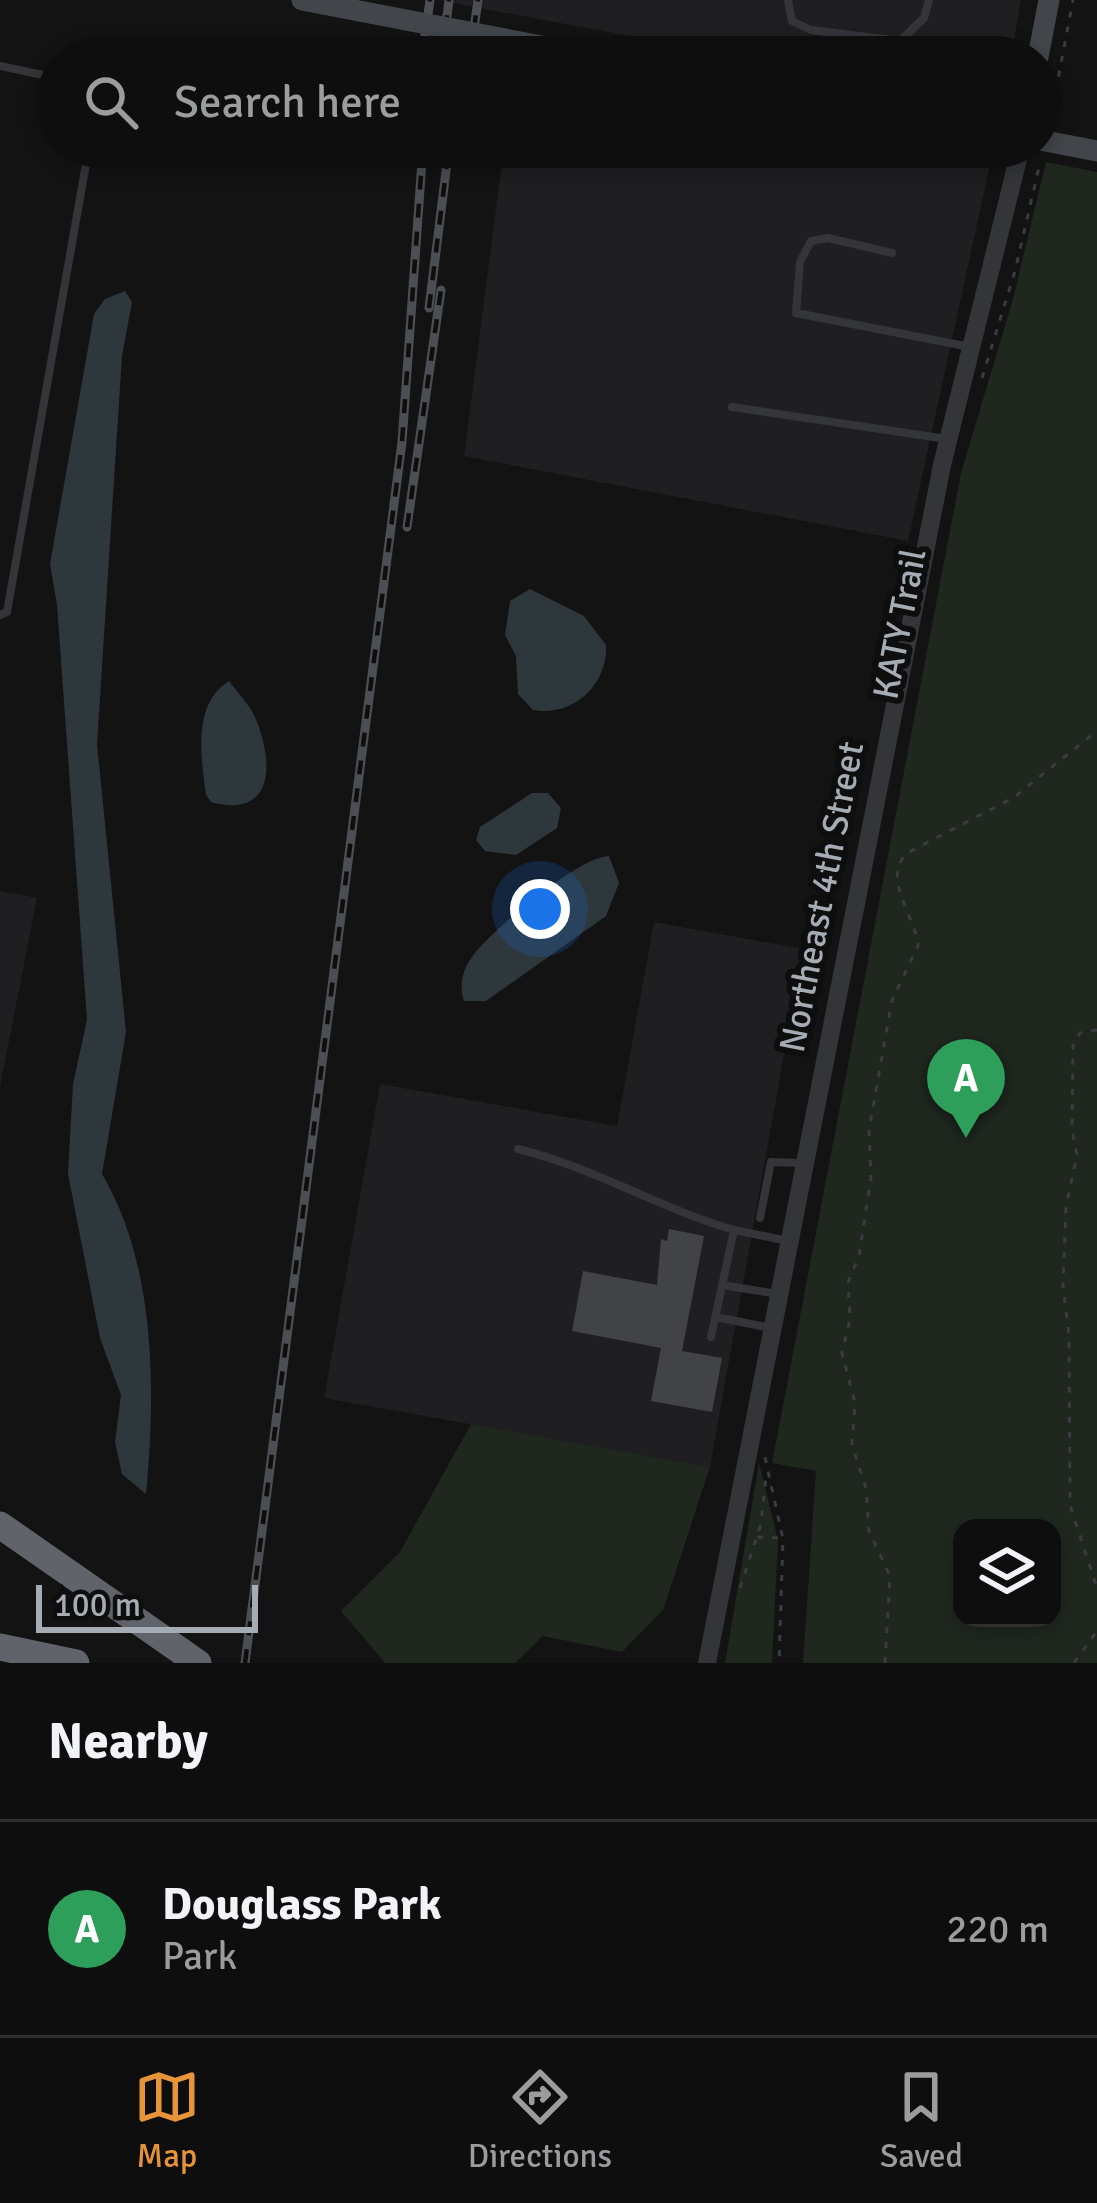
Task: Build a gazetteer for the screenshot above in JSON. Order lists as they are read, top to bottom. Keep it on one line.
{"streets":{"street":["Northeast 4th Street"]},"scale_bar":"100 m","page":{"search":"Search here","pins":"A","scale":"100 m","heading":"Nearby","list":[{"mark":"A","name":"Douglass Park","note":"Park","value":"220 m"}],"nav":["Map","Directions","Saved"]}}
